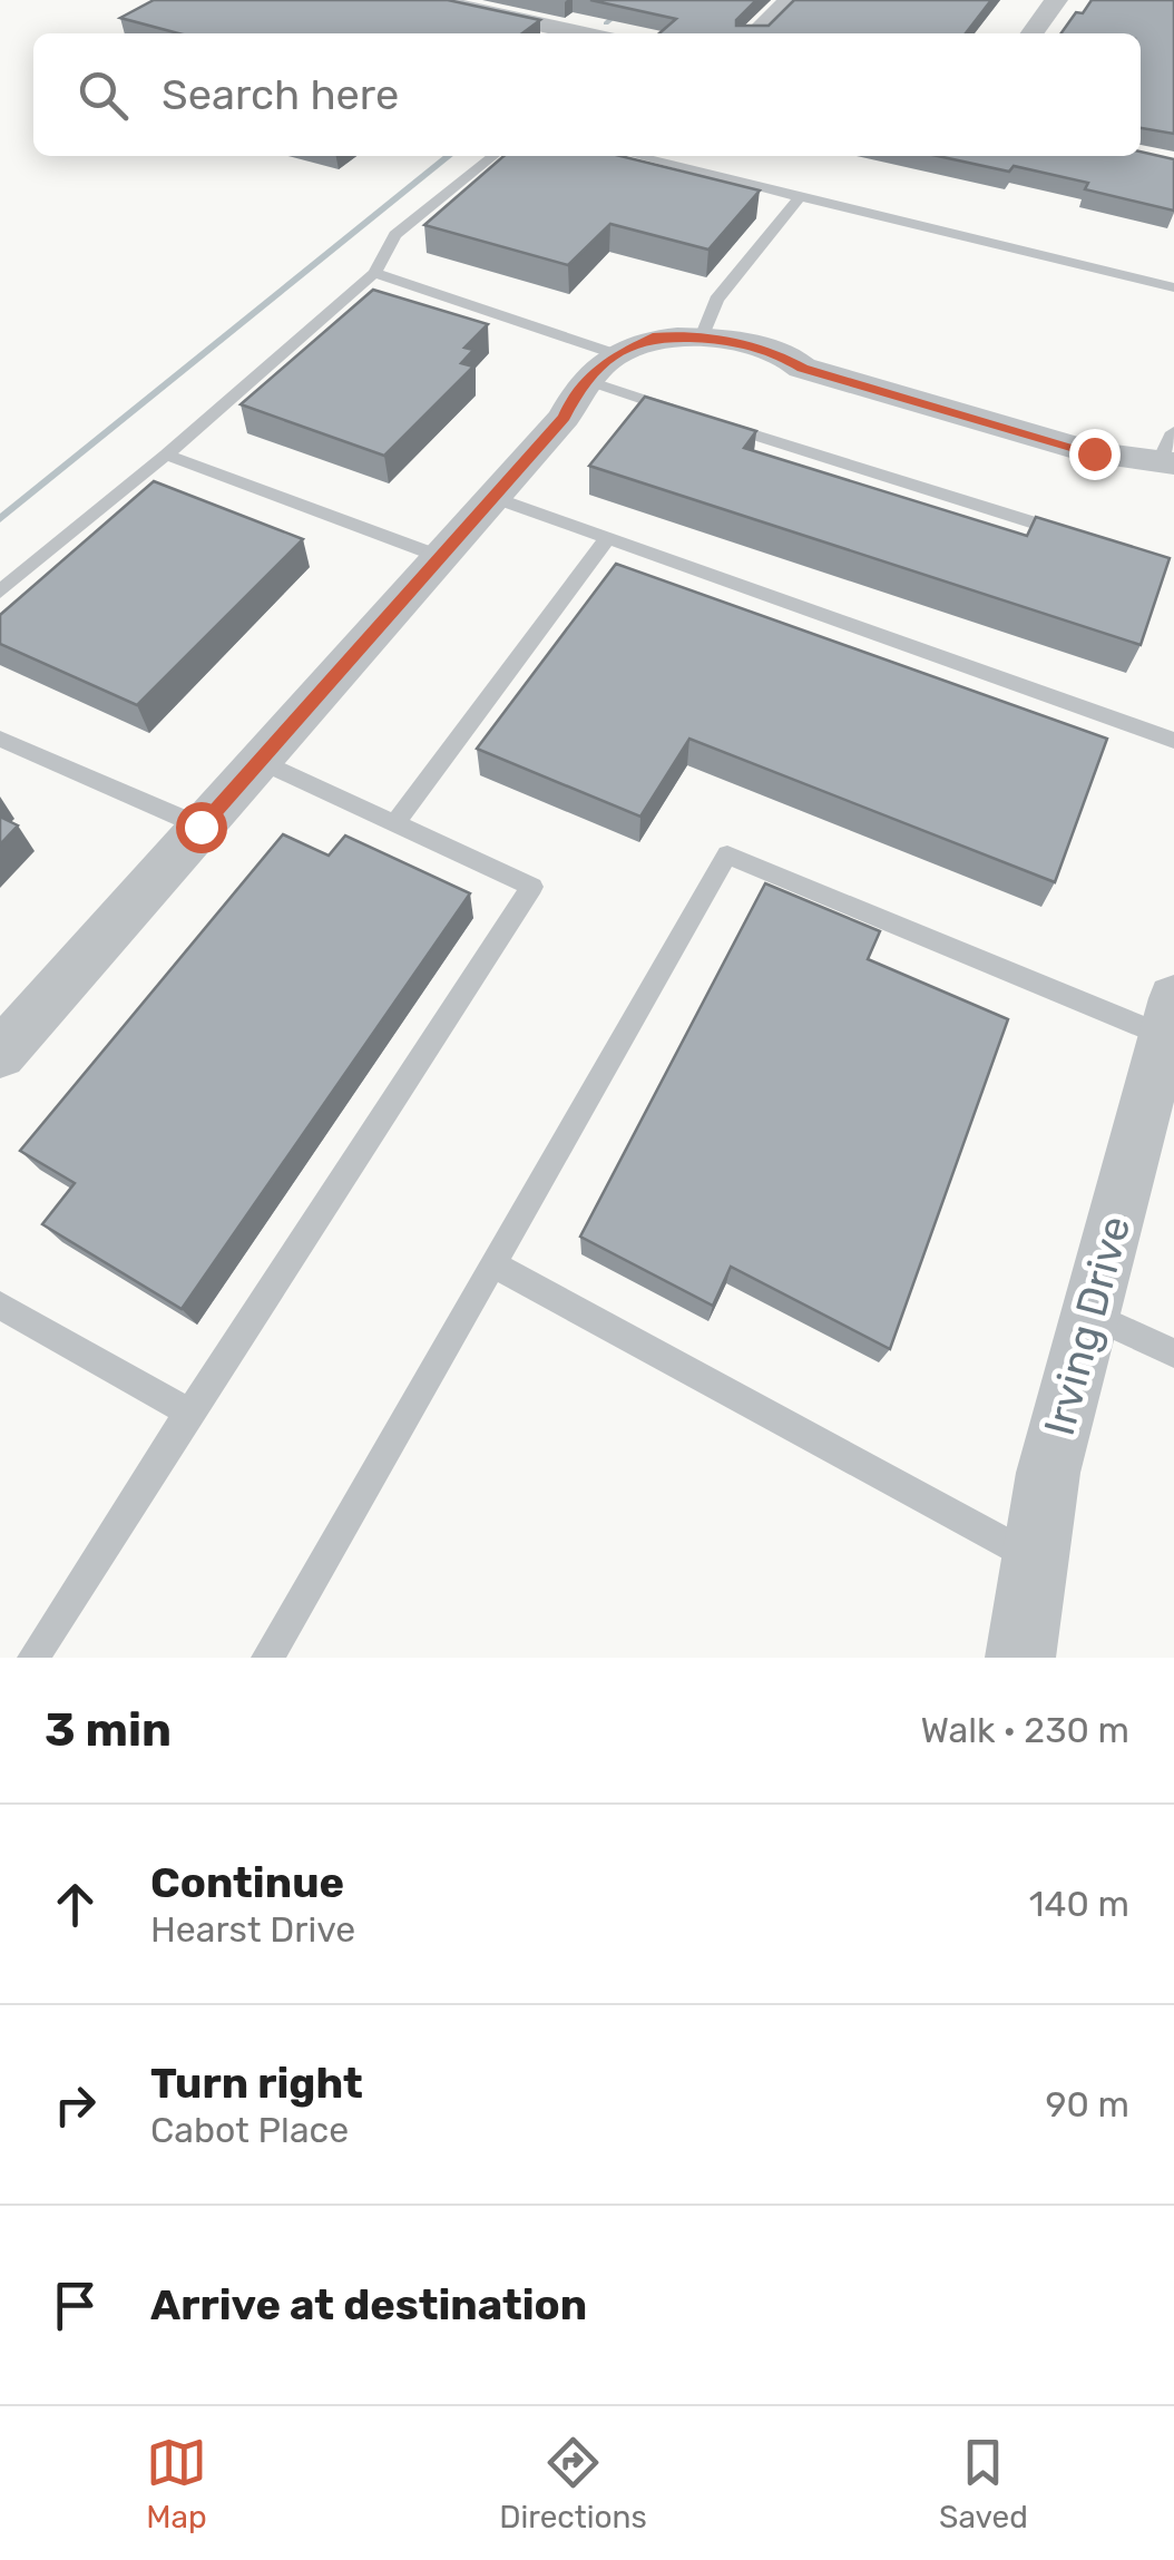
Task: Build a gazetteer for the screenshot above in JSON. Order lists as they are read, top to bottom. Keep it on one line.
{"streets":{"street":["Irving Drive"]},"page":{"search":"Search here","heading":["3 min","Walk · 230 m"],"list":[["Continue","Hearst Drive","140 m"],["Turn right","Cabot Place","90 m"],"Arrive at destination"],"nav":["Map","Directions","Saved"]}}
